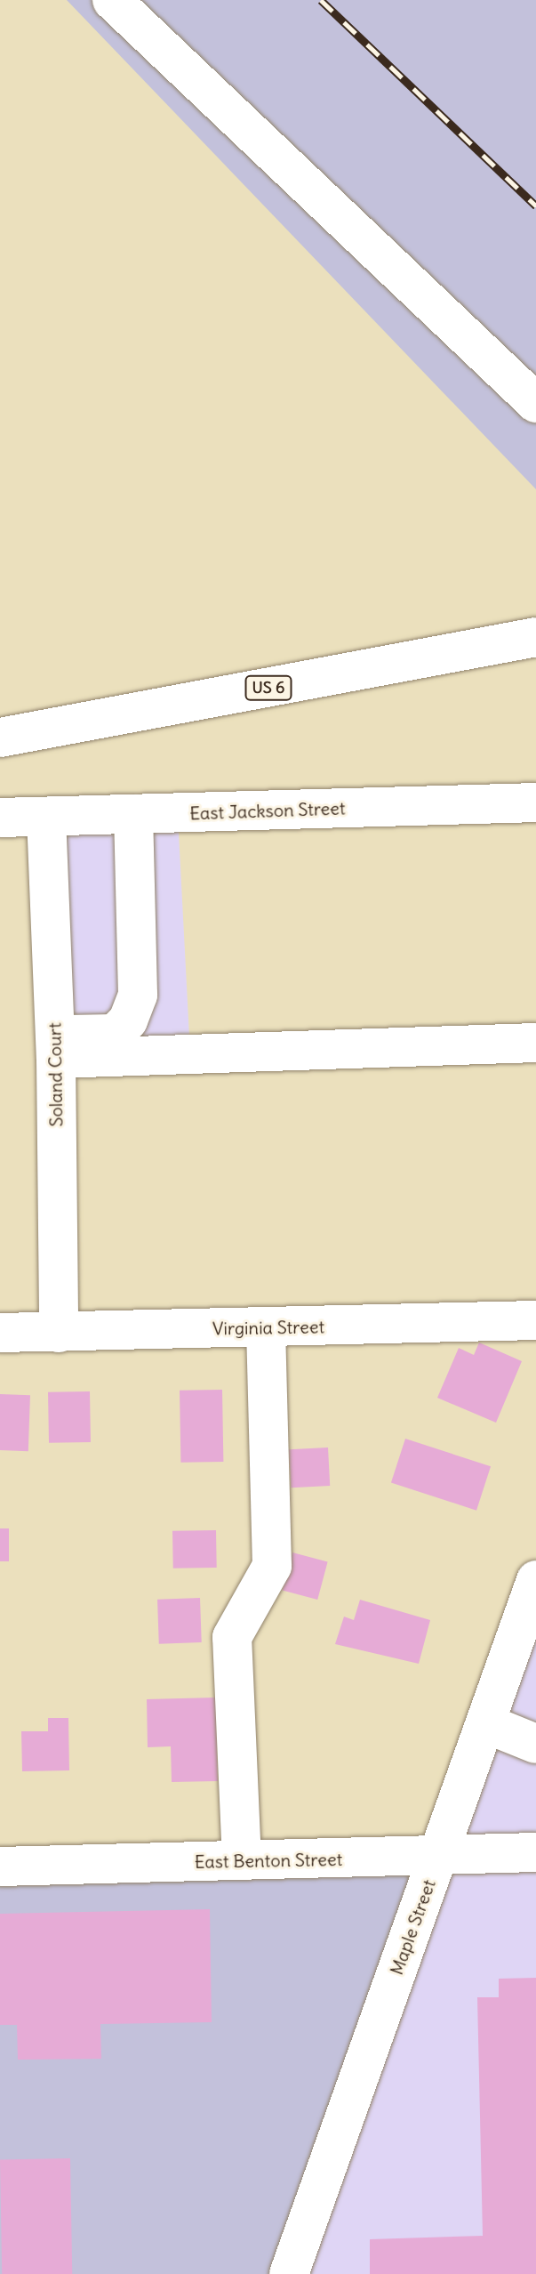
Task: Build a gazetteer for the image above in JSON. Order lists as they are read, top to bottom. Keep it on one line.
{"streets":{"street":["US 6","East Jackson Street","Soland Court","Virginia Street","East Benton Street","Maple Street"]},"crossings":[["East Jackson Street","Soland Court"],["Soland Court","Virginia Street"],["East Benton Street","Maple Street"]]}
